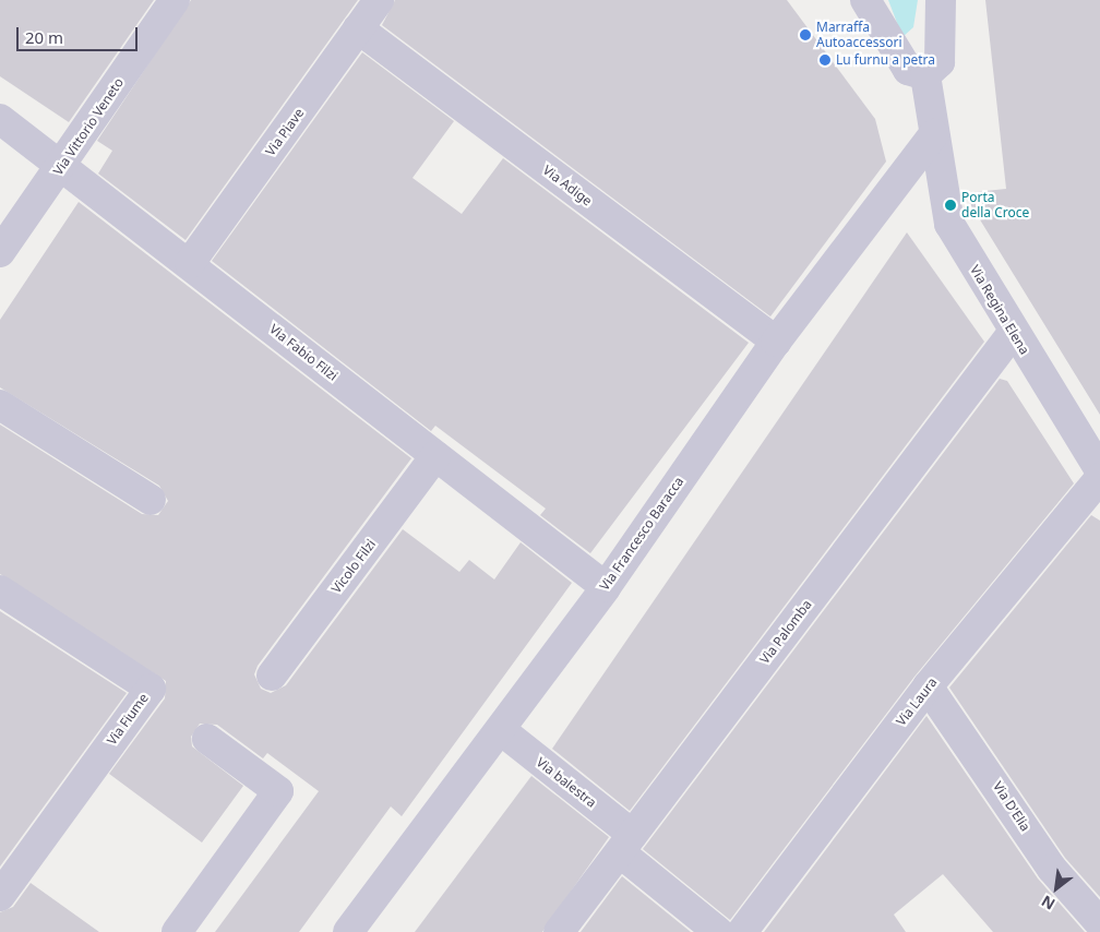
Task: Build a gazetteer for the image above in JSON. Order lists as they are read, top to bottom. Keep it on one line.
{"streets":{"street":["Via Vittorio Veneto","Via Piave","Via Adige","Via Regina Elena","Via Fabio Filzi","Via Francesco Baracca","Vicolo Filzi","Via Palomba","Via Laura","Via Fiume","Via balestra","Via D'Elia"]},"crossings":[["Via Vittorio Veneto","Via Fabio Filzi"],["Via Piave","Via Adige"],["Via Piave","Via Fabio Filzi"],["Via Adige","Via Francesco Baracca"],["Via Regina Elena","Via Francesco Baracca"],["Via Regina Elena","Via Palomba"],["Via Fabio Filzi","Via Francesco Baracca"],["Via Fabio Filzi","Vicolo Filzi"],["Via Francesco Baracca","Via balestra"],["Via Palomba","Via balestra"],["Via Laura","Via D'Elia"]],"places":["Marraffa Autoaccessori","Lu furnu a petra","Porta della Croce"],"scale_bar":"20 m","north":"bottom left"}
